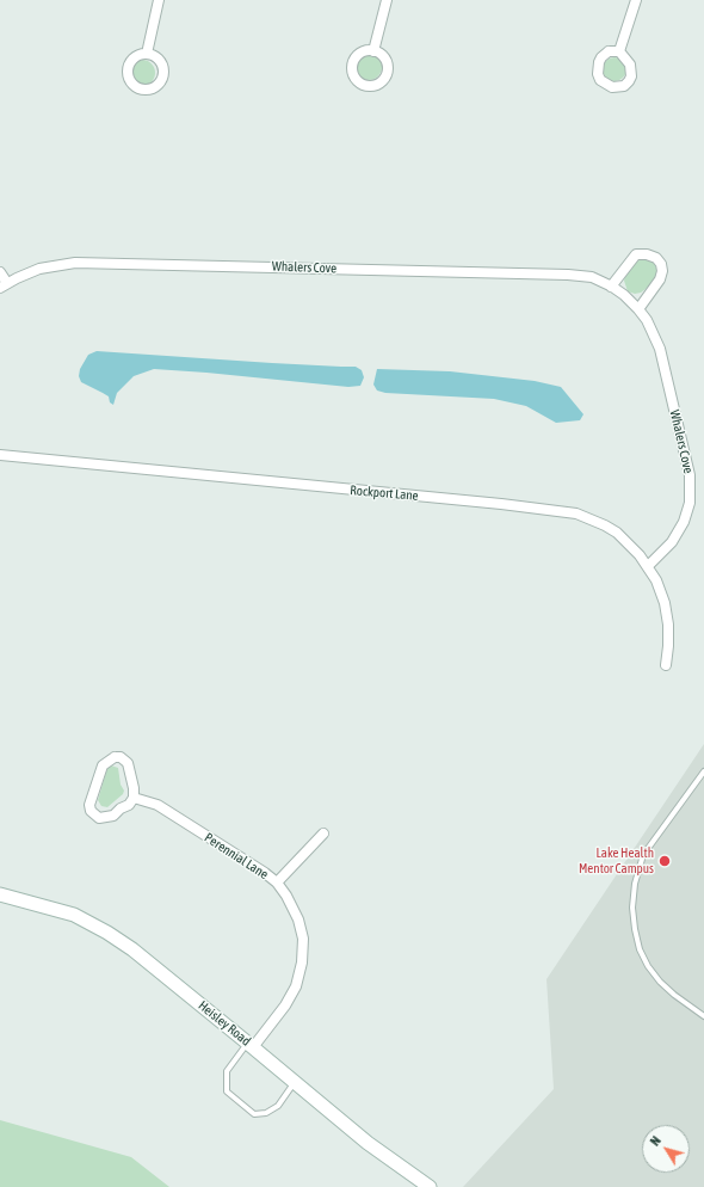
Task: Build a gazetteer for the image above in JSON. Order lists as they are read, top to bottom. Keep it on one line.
{"streets":{"street":["Whalers Cove","Rockport Lane","Perennial Lane","Heisley Road"]},"crossings":[["Whalers Cove","Rockport Lane"],["Perennial Lane","Heisley Road"]],"places":["Lake Health Mentor Campus"],"north":"top left"}
